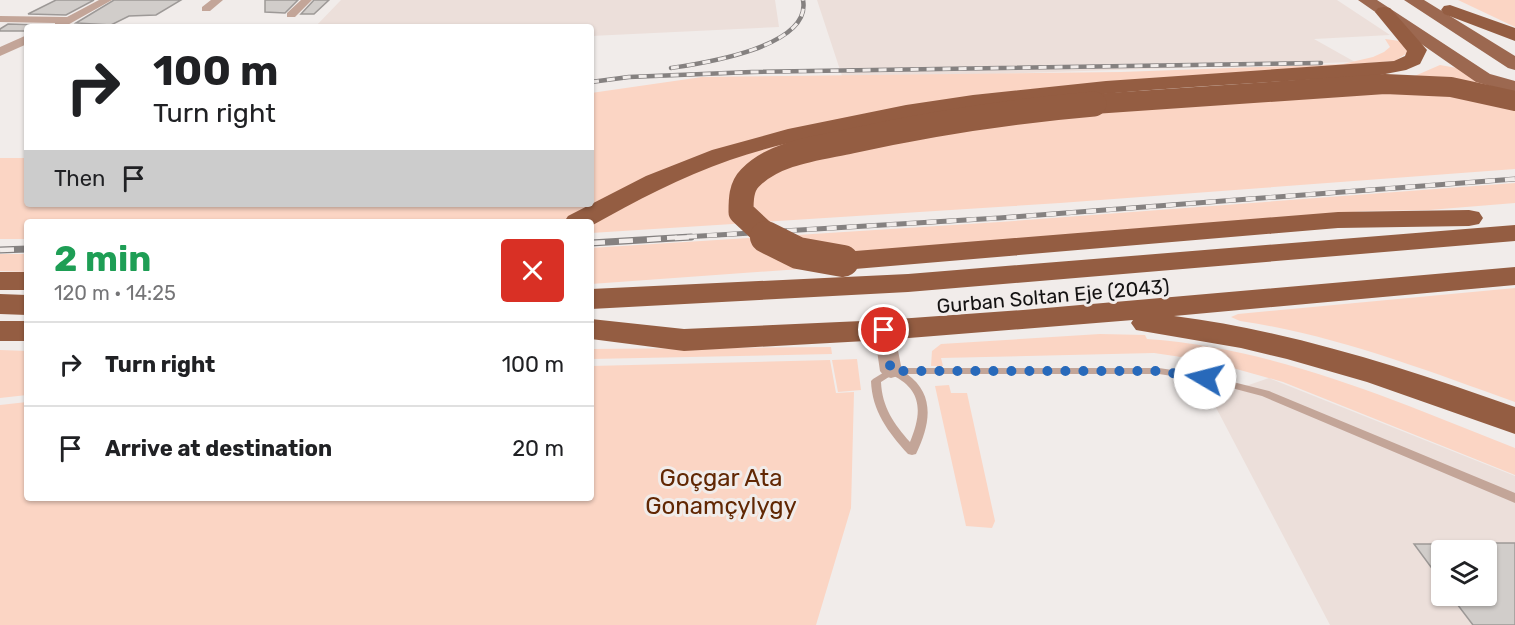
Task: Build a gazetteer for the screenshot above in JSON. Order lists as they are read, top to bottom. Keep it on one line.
{"streets":{"highway":["Gurban Soltan Eje (2043)"]},"parks":["Goçgar Ata Gonamçylygy"],"page":{"turn":["100 m","Turn right"],"then":"Then","heading":["2 min","120 m · 14:25"],"list":[{"name":"Turn right","value":"100 m"},{"name":"Arrive at destination","value":"20 m"}]}}
